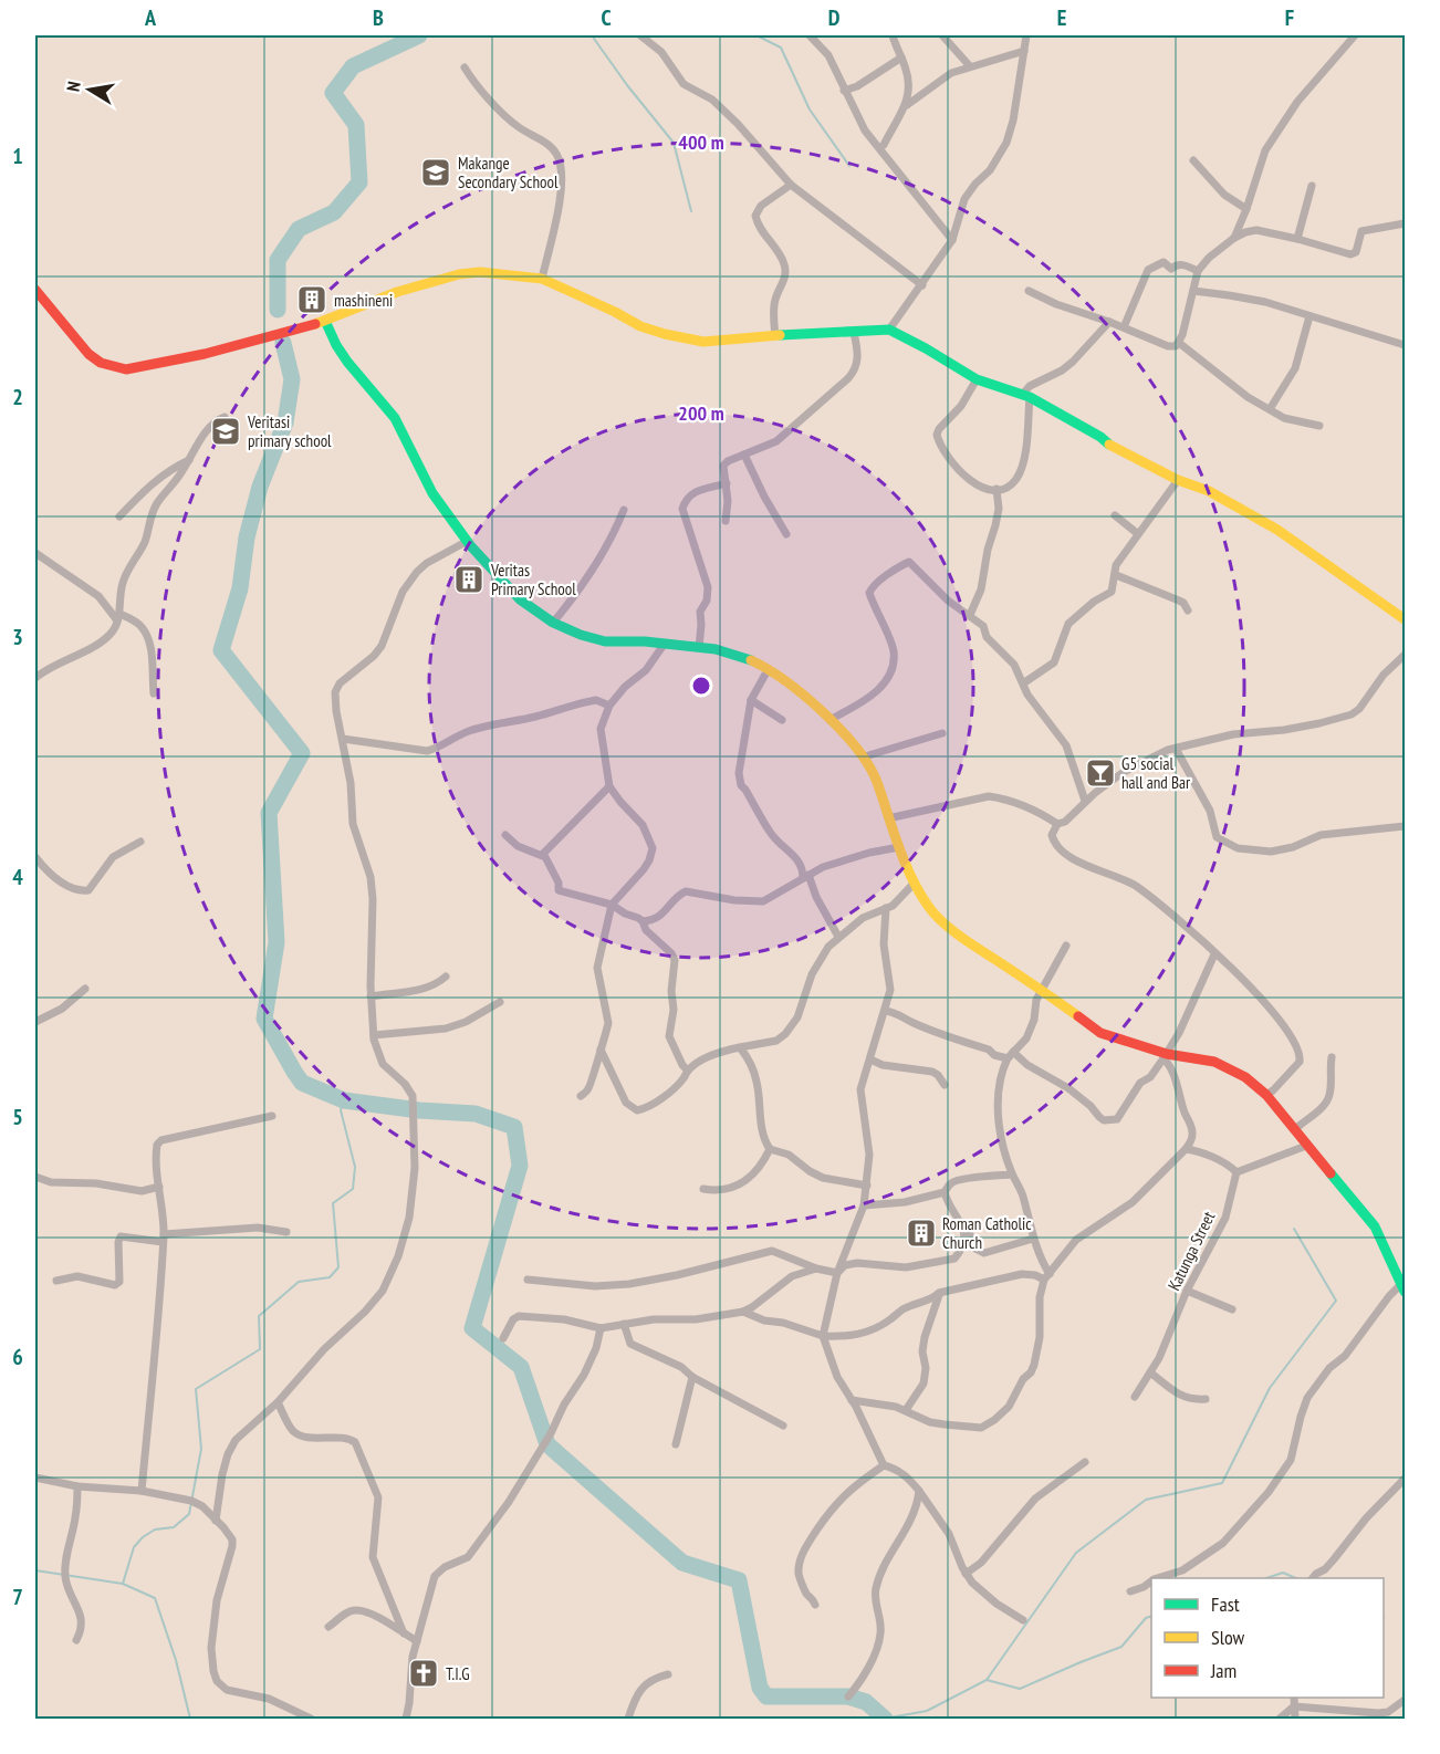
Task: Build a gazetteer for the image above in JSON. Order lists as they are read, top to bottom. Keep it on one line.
{"streets":{"street":["Katunga Street"]},"places":{"school or university":["Makange Secondary School","Veritasi primary school"],"building":["mashineni","Veritas Primary School","Roman Catholic Church"],"bar":["G5 social hall and Bar"],"church":["T.I.G"]},"legend":["Fast","Slow","Jam"],"north":"left","grid":{"columns":["A","B","C","D","E","F"],"rows":["1","2","3","4","5","6","7"]},"rings":["400 m","200 m"]}
